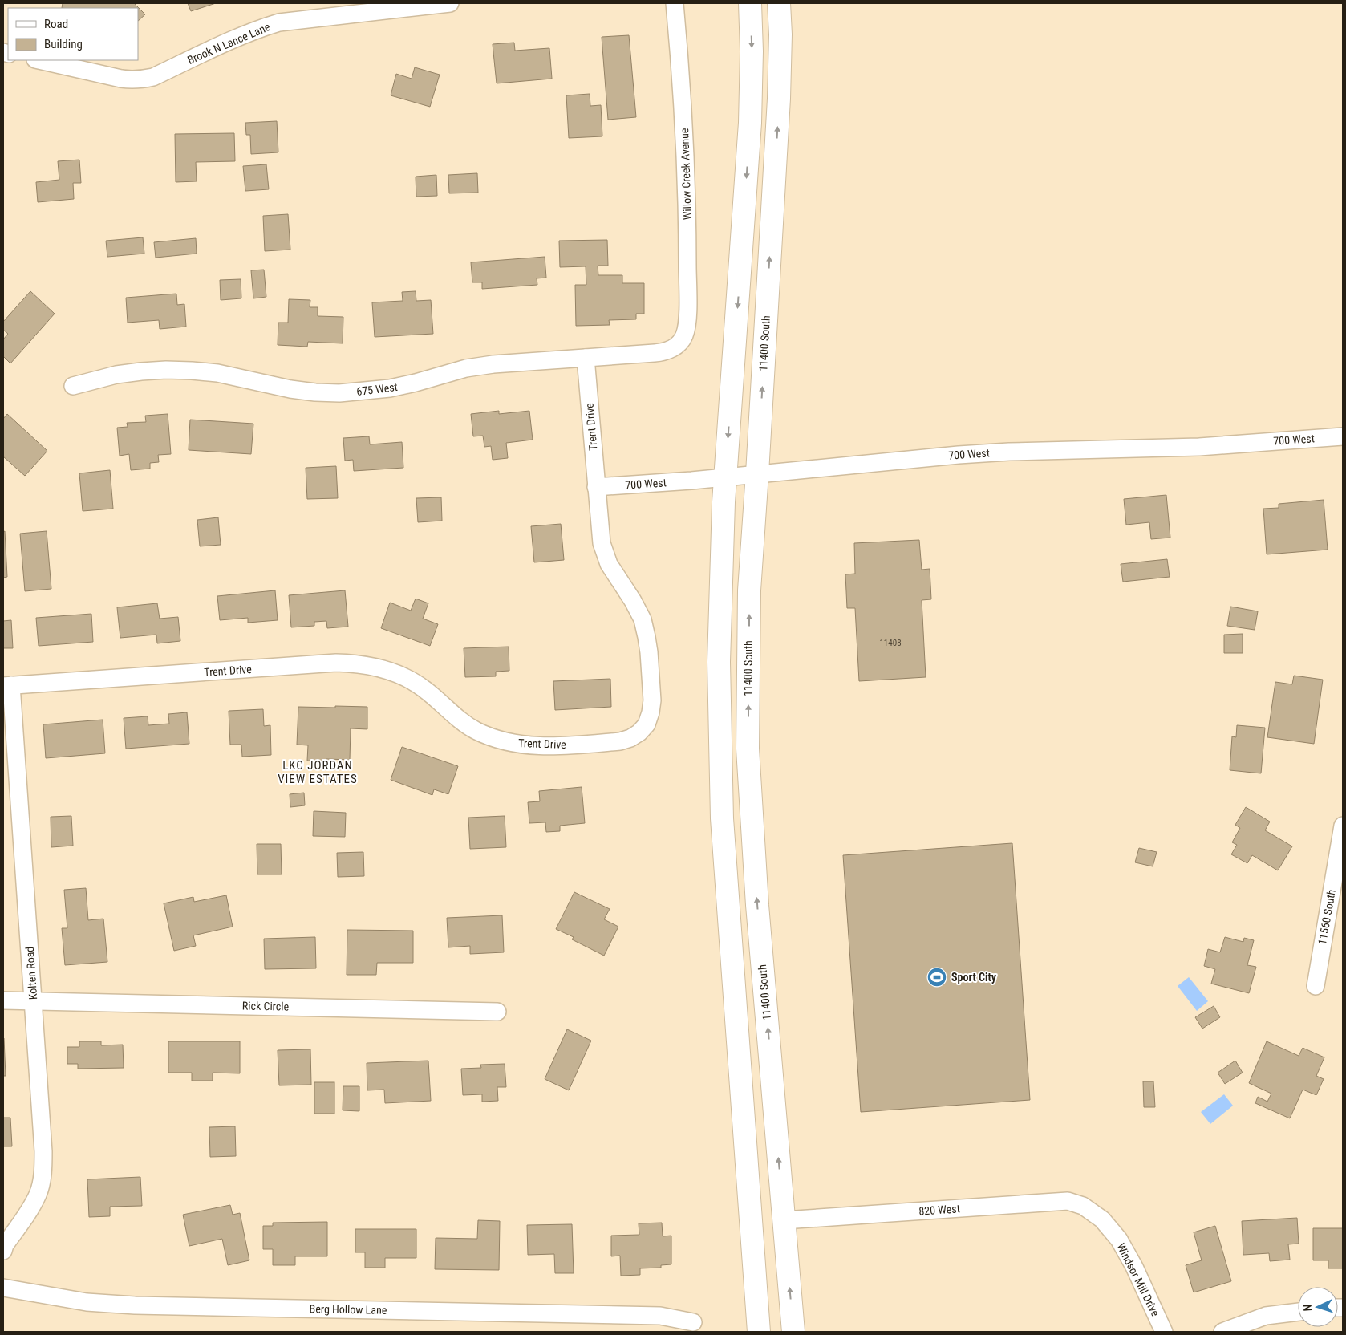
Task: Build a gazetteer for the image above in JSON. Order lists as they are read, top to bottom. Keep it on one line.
{"streets":{"main road":["11400 South"],"street":["Brook N Lance Lane","Willow Creek Avenue","675 West","Trent Drive","700 West","11560 South","Kolten Road","Rick Circle","820 West","Windsor Mill Drive","Berg Hollow Lane"]},"crossings":[["Willow Creek Avenue","675 West"],["11400 South","700 West"],["11400 South","820 West"],["675 West","Trent Drive"],["Trent Drive","700 West"],["Trent Drive","Kolten Road"],["Kolten Road","Rick Circle"],["820 West","Windsor Mill Drive"]],"districts":["LKC JORDAN VIEW ESTATES"],"places":{"sports":["Sport City"]},"house_numbers":["11408"],"legend":["Road","Building"],"north":"left"}
